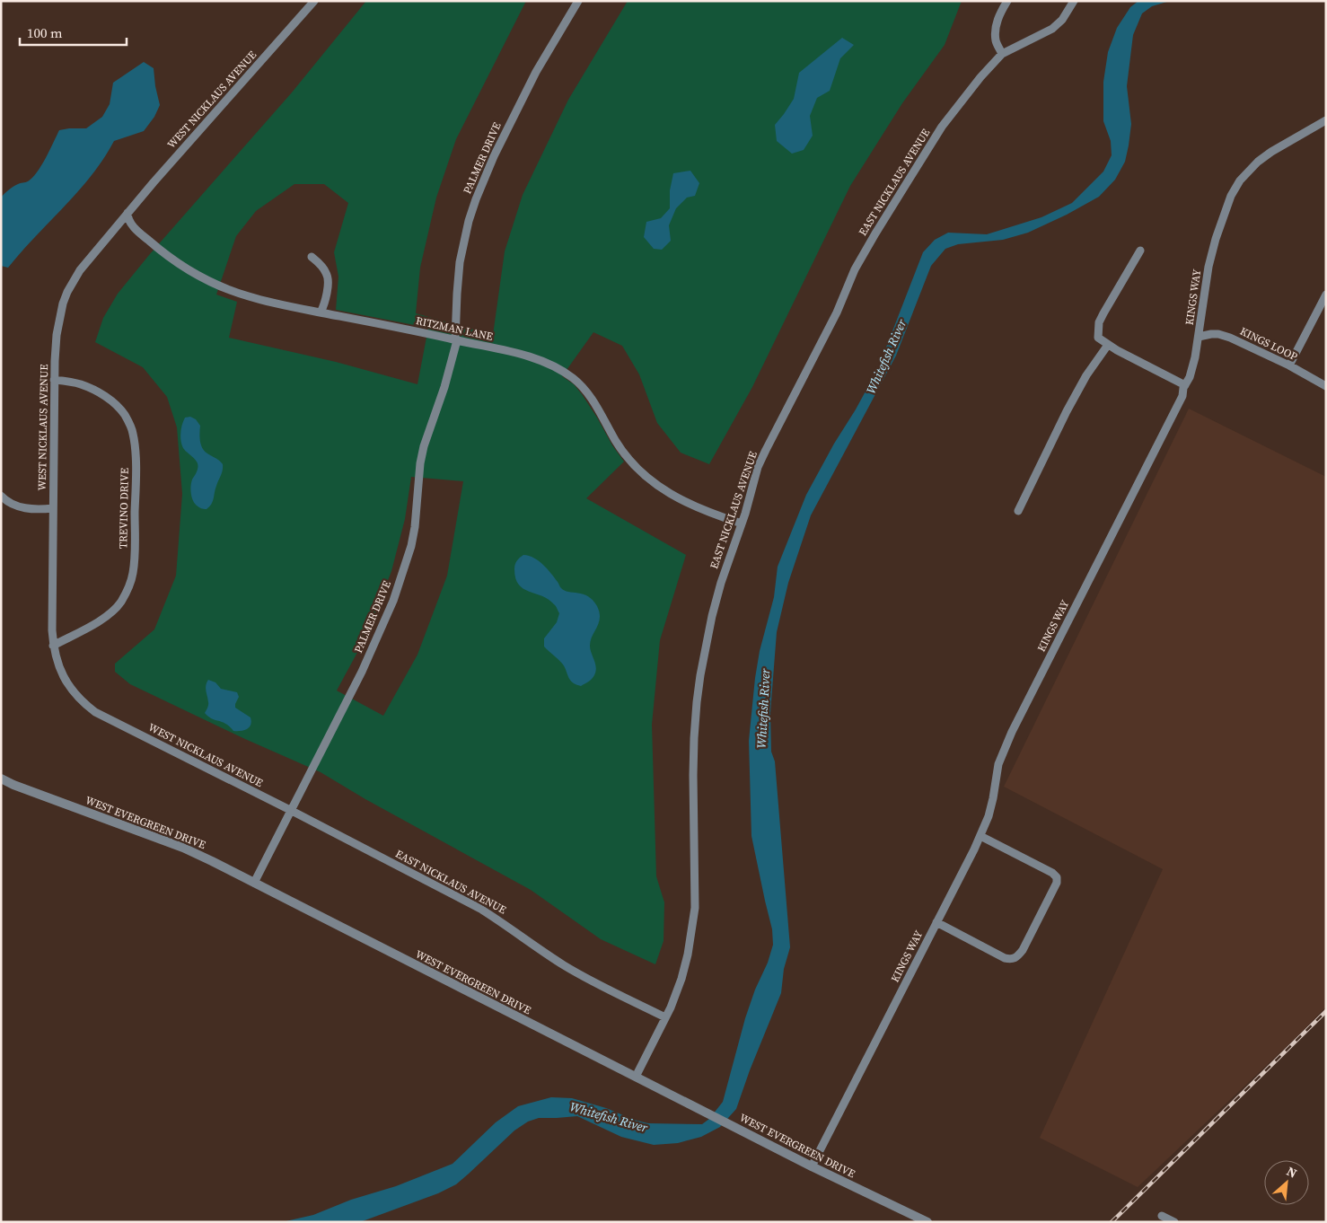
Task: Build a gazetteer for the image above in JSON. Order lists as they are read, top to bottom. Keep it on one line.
{"streets":{"street":["WEST NICKLAUS AVENUE","PALMER DRIVE","EAST NICKLAUS AVENUE","KINGS WAY","RITZMAN LANE","KINGS LOOP","TREVINO DRIVE","WEST EVERGREEN DRIVE"]},"crossings":[["WEST NICKLAUS AVENUE","PALMER DRIVE"],["WEST NICKLAUS AVENUE","EAST NICKLAUS AVENUE"],["WEST NICKLAUS AVENUE","RITZMAN LANE"],["WEST NICKLAUS AVENUE","TREVINO DRIVE"],["PALMER DRIVE","EAST NICKLAUS AVENUE"],["PALMER DRIVE","RITZMAN LANE"],["PALMER DRIVE","WEST EVERGREEN DRIVE"],["EAST NICKLAUS AVENUE","RITZMAN LANE"],["EAST NICKLAUS AVENUE","WEST EVERGREEN DRIVE"],["KINGS WAY","KINGS LOOP"],["KINGS WAY","WEST EVERGREEN DRIVE"]],"water":["Whitefish River"],"scale_bar":"100 m","north":"top right"}
